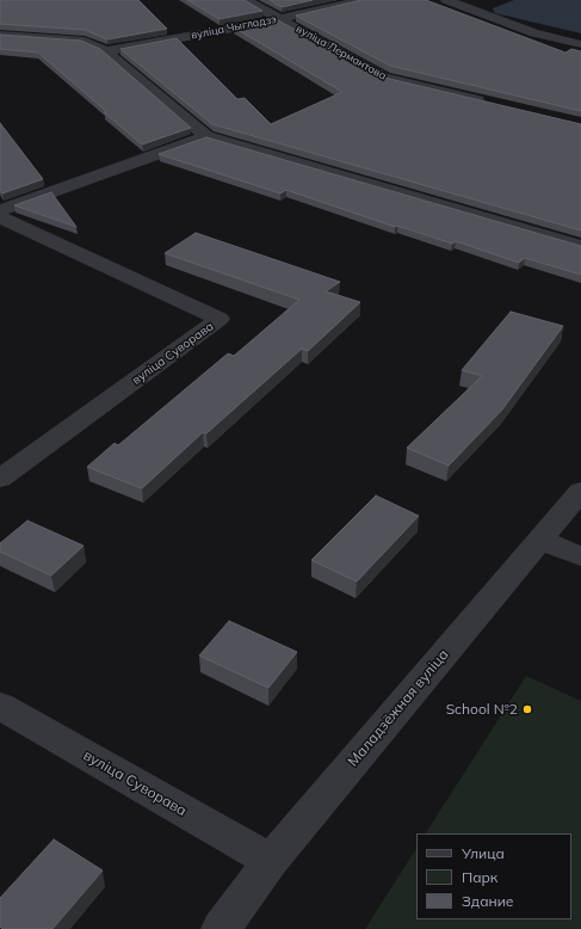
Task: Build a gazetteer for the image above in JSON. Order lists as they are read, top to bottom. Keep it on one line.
{"streets":{"street":["вуліца Чыгладзэ","вуліца Лермантава","вуліца Суворава","Маладзёжная вуліца"]},"crossings":[["вуліца Чыгладзэ","вуліца Лермантава"],["вуліца Суворава","Маладзёжная вуліца"]],"places":["School №2"],"legend":["Улица","Парк","Здание"]}
